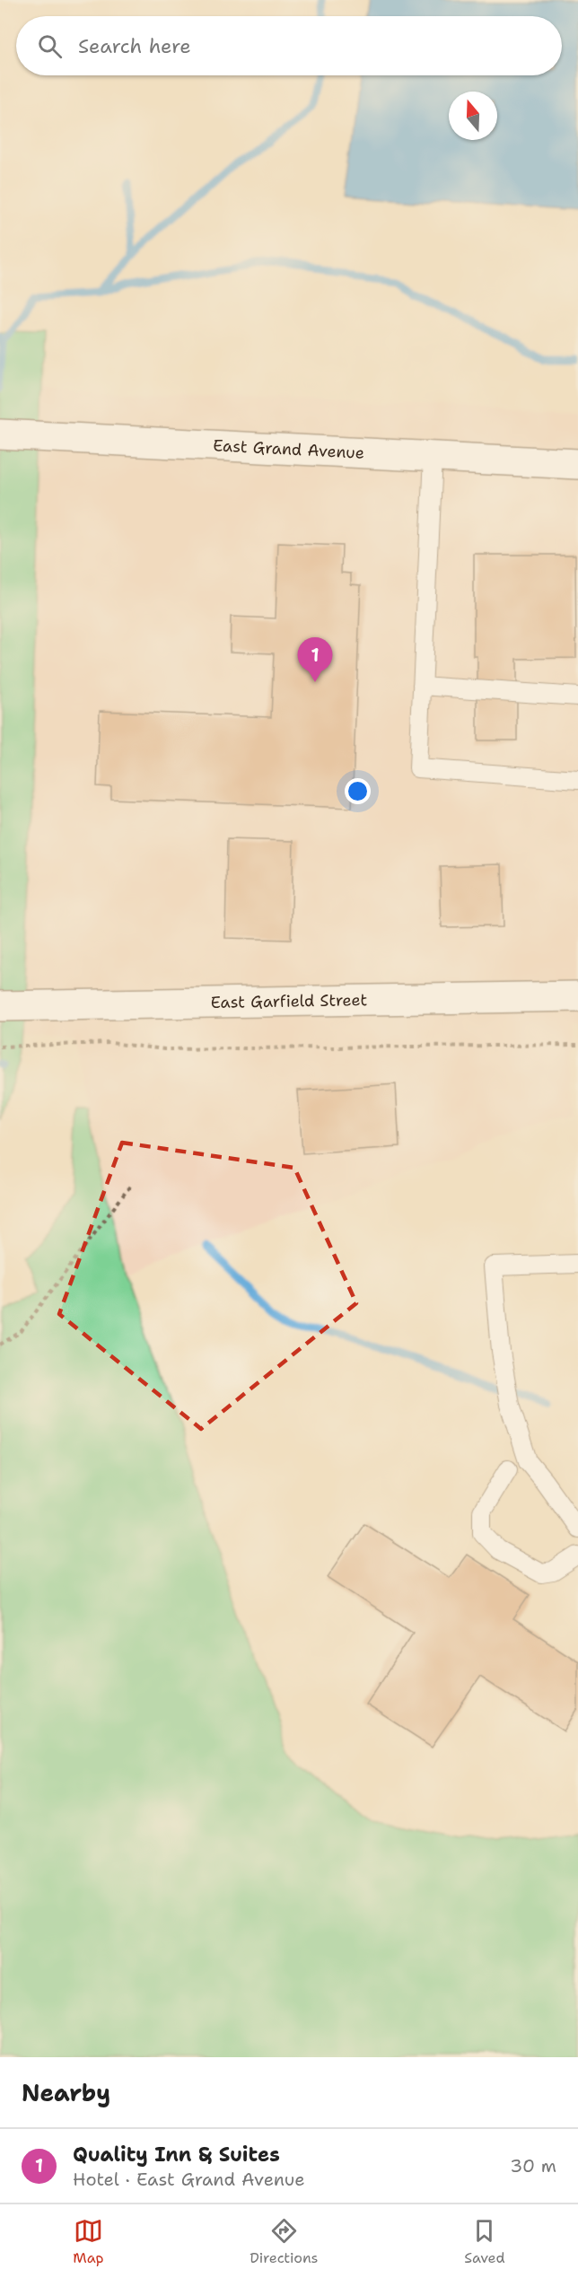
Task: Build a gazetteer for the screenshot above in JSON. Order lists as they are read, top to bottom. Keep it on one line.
{"streets":{"main road":["East Grand Avenue","East Garfield Street"]},"north":"top","page":{"search":"Search here","pins":"1","heading":"Nearby","list":[{"mark":"1","name":"Quality Inn & Suites","note":"Hotel · East Grand Avenue","value":"30 m"}],"nav":["Map","Directions","Saved"]}}
